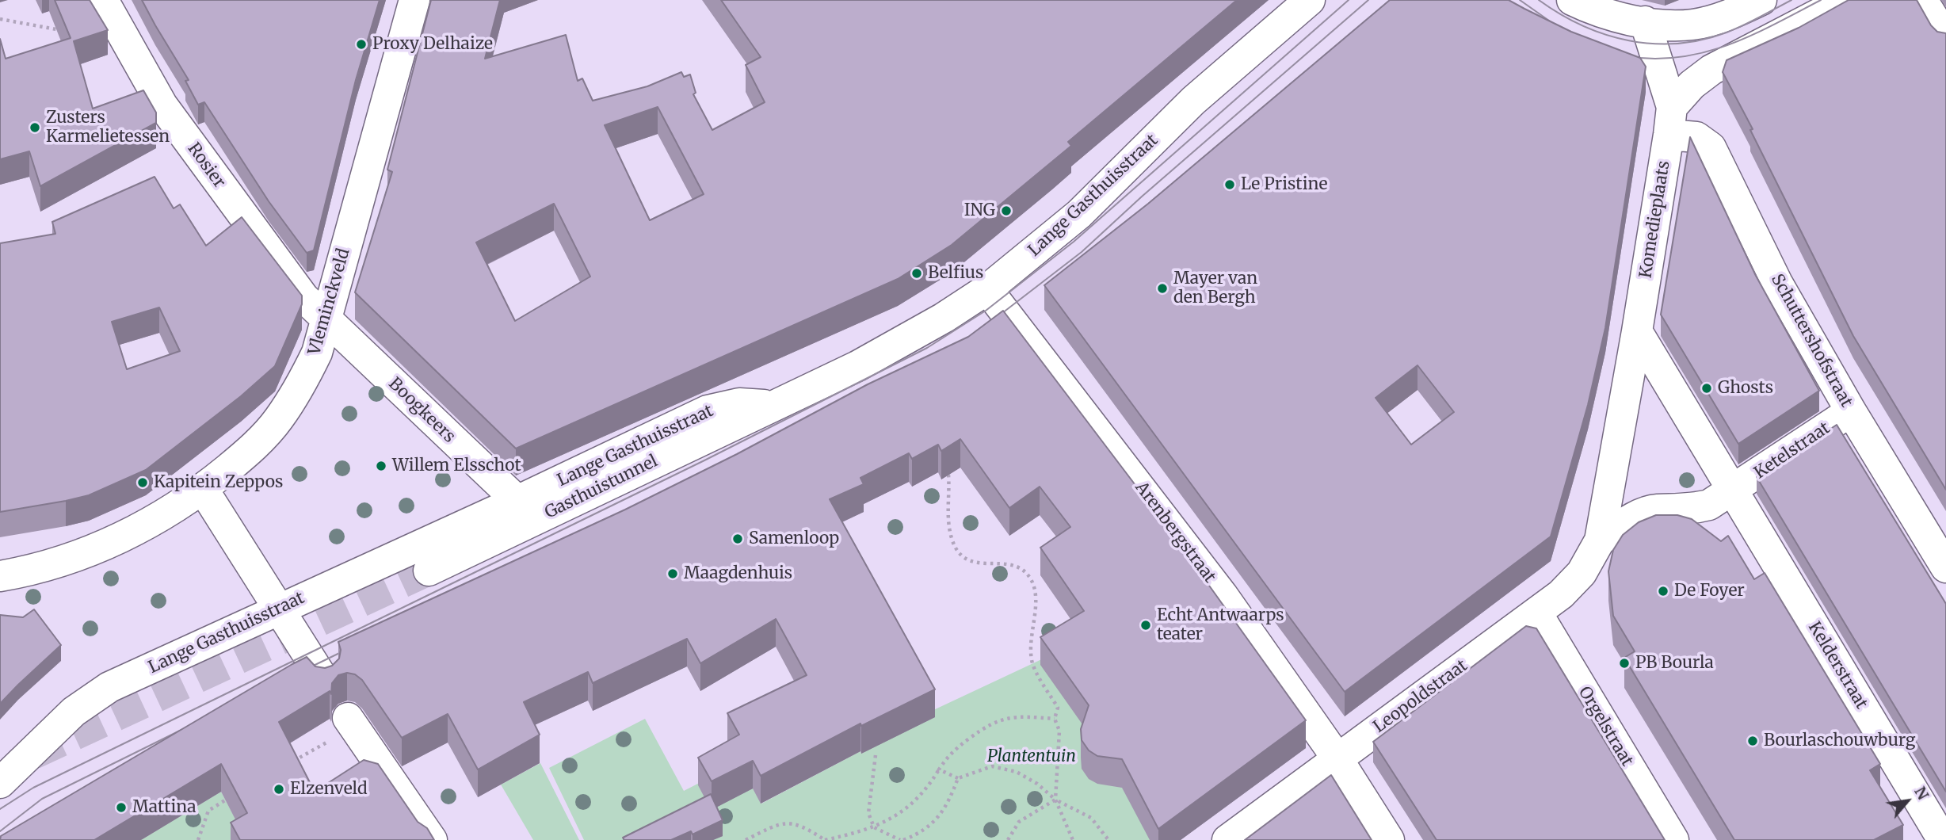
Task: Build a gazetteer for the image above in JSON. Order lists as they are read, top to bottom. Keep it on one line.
{"streets":{"street":["Rosier","Lange Gasthuisstraat","Komedieplaats","Vleminckveld","Schuttershofstraat","Boogkeers","Ketelstraat","Gasthuistunnel","Arenbergstraat","Kelderstraat","Leopoldstraat","Orgelstraat"]},"crossings":[["Rosier","Vleminckveld"],["Rosier","Boogkeers"],["Lange Gasthuisstraat","Boogkeers"],["Lange Gasthuisstraat","Gasthuistunnel"],["Lange Gasthuisstraat","Arenbergstraat"],["Komedieplaats","Schuttershofstraat"],["Komedieplaats","Ketelstraat"],["Komedieplaats","Leopoldstraat"],["Vleminckveld","Boogkeers"],["Schuttershofstraat","Ketelstraat"],["Ketelstraat","Kelderstraat"],["Ketelstraat","Leopoldstraat"],["Arenbergstraat","Leopoldstraat"],["Leopoldstraat","Orgelstraat"]],"parks":["Plantentuin"],"places":["Proxy Delhaize","Zusters Karmelietessen","Le Pristine","ING","Belfius","Mayer van den Bergh","Ghosts","Willem Elsschot","Kapitein Zeppos","Samenloop","Maagdenhuis","De Foyer","Echt Antwaarps teater","PB Bourla","Bourlaschouwburg","Elzenveld","Mattina"],"north":"top right"}
